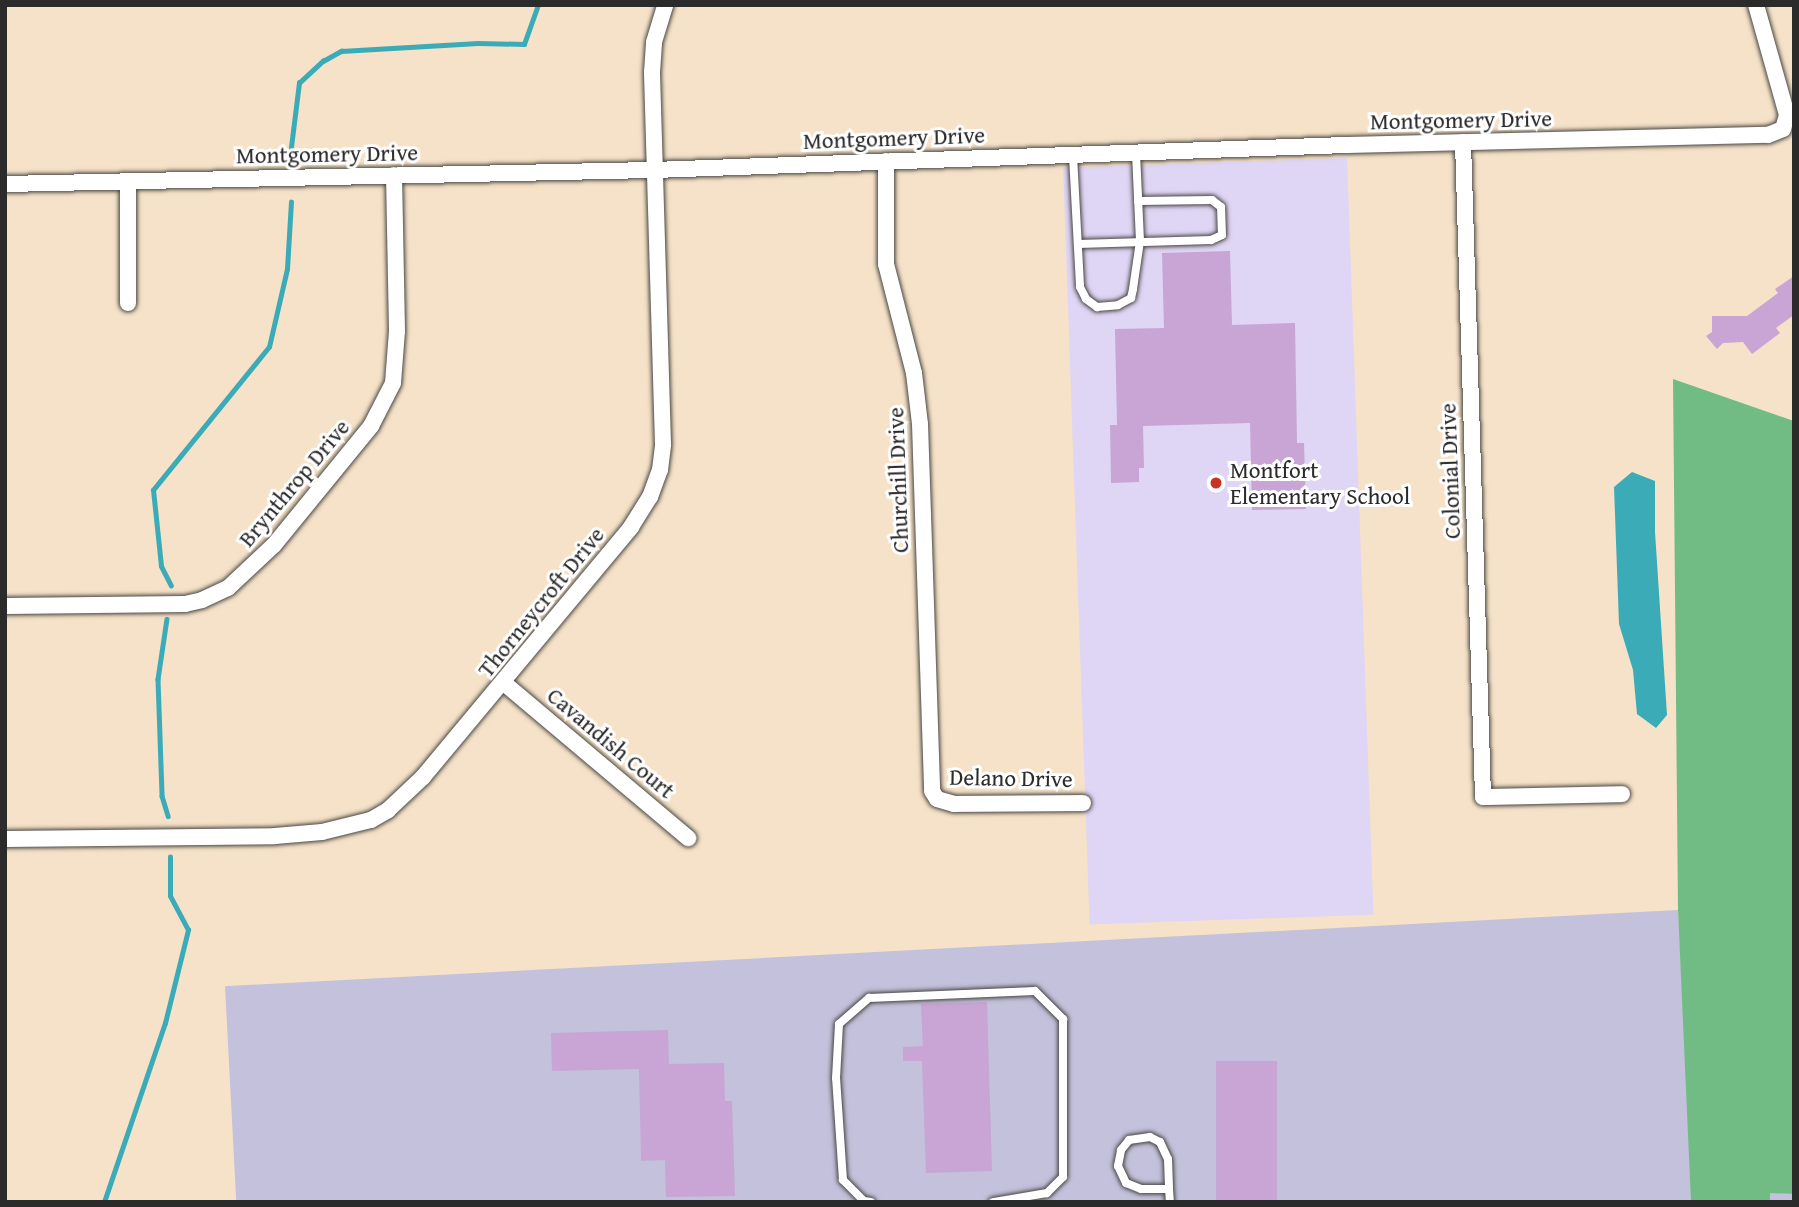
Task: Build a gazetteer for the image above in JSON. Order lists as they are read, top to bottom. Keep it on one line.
{"streets":{"street":["Montgomery Drive","Colonial Drive","Churchill Drive","Brynthrop Drive","Thorneycroft Drive","Cavandish Court","Delano Drive"]},"crossings":[["Montgomery Drive","Colonial Drive"],["Montgomery Drive","Churchill Drive"],["Montgomery Drive","Brynthrop Drive"],["Montgomery Drive","Thorneycroft Drive"],["Churchill Drive","Delano Drive"],["Thorneycroft Drive","Cavandish Court"]],"places":["Montfort Elementary School"]}
